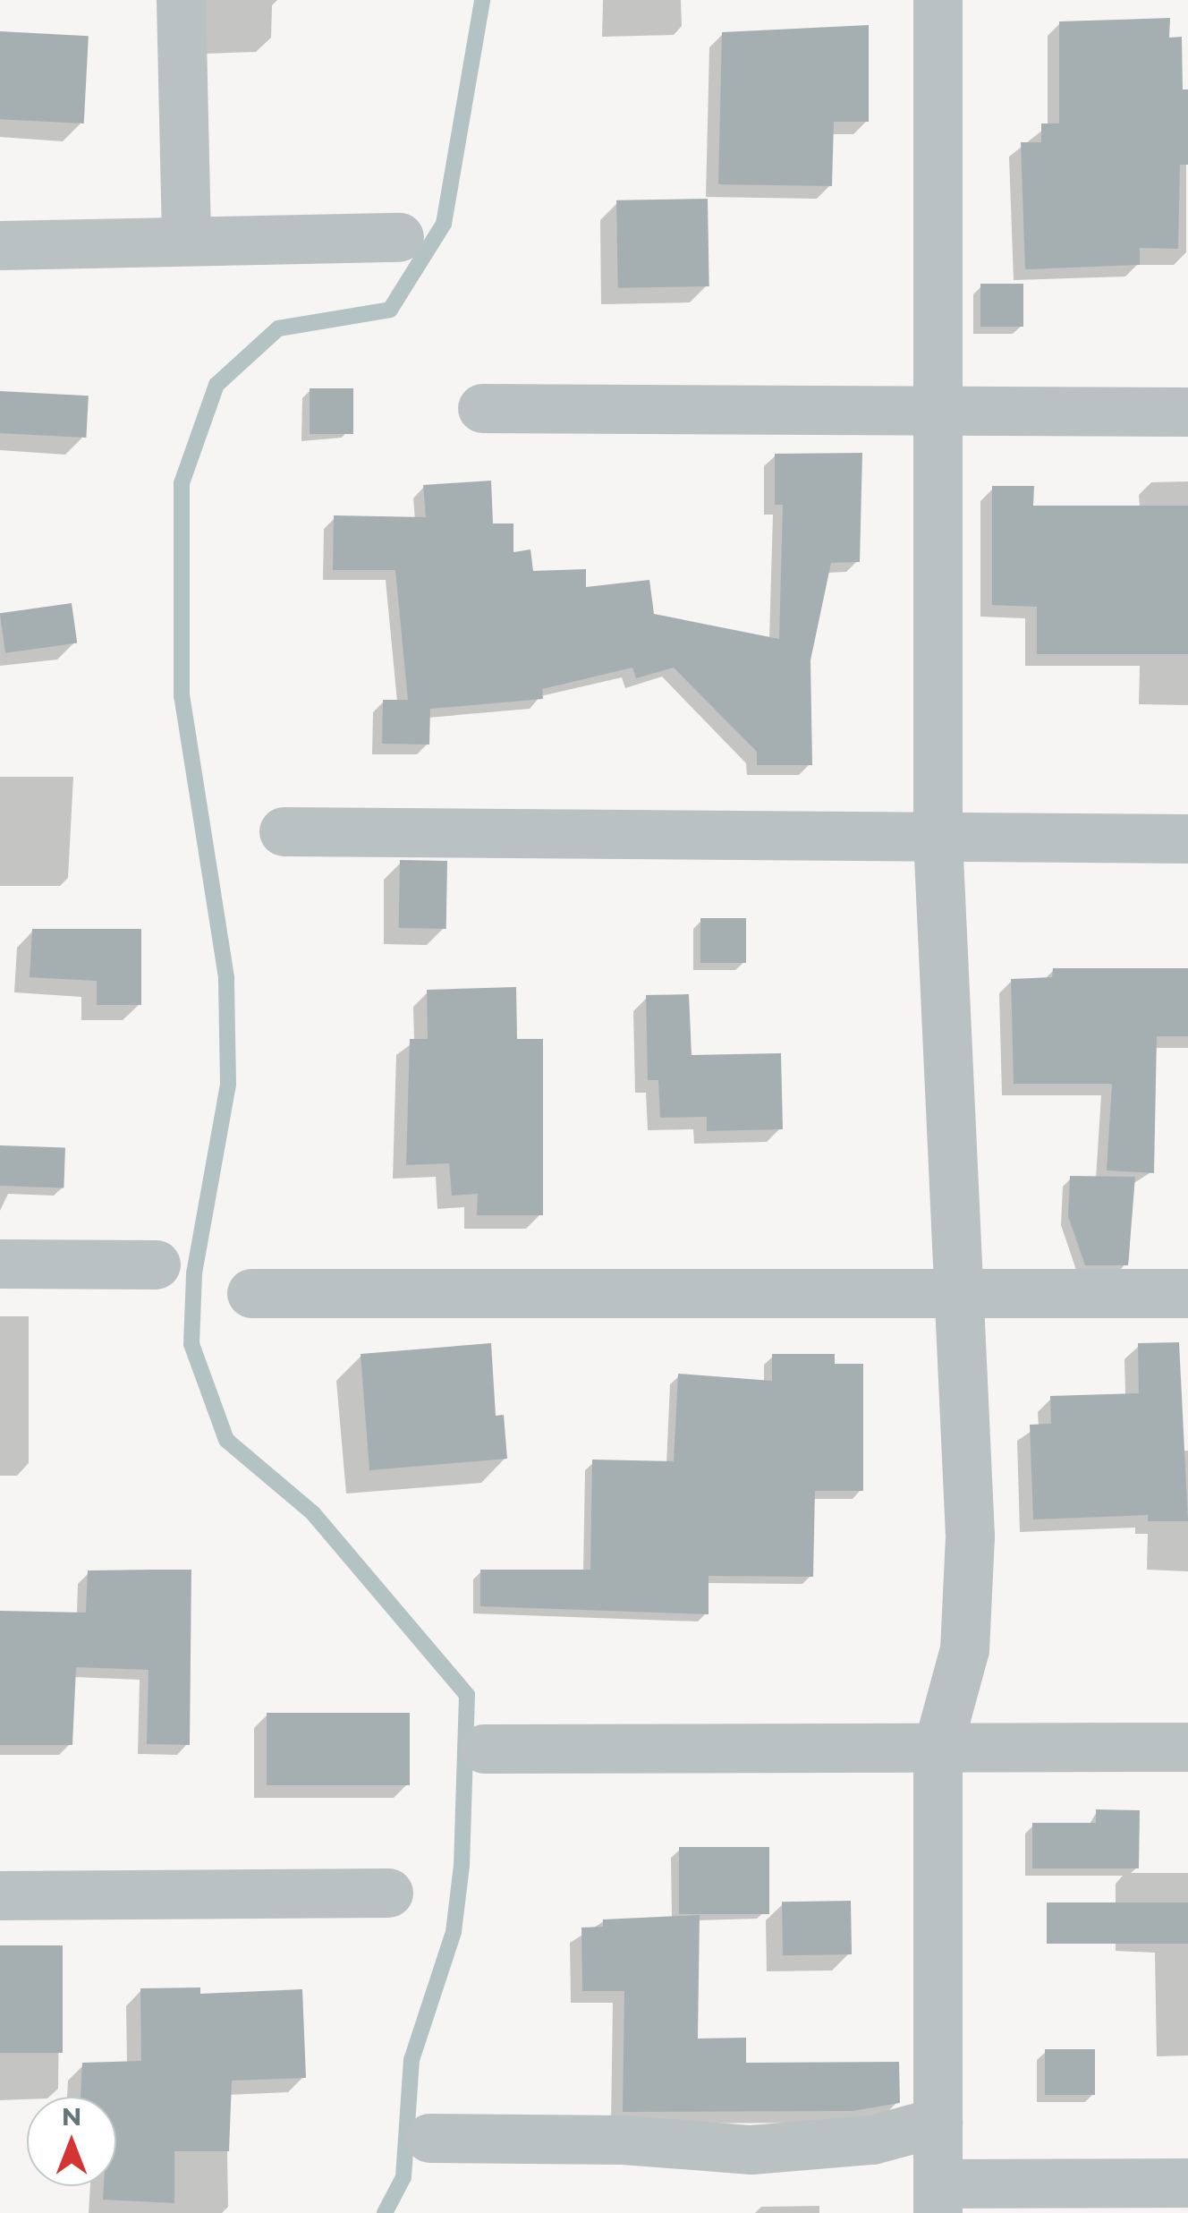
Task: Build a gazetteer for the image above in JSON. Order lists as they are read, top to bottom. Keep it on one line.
{"north":"top"}
